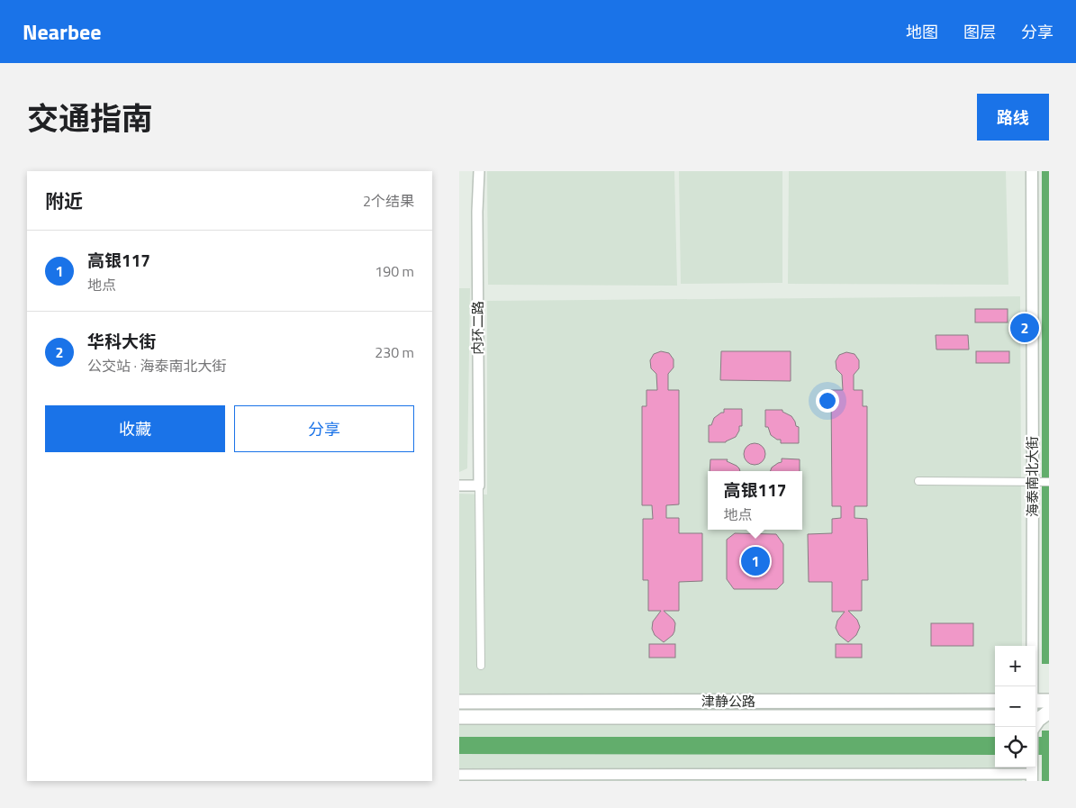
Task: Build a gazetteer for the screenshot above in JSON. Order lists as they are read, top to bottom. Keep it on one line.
{"streets":{"highway":["津静公路"],"main road":["内环二路","海泰南北大街"]},"page":{"header":"Nearbee","nav":["地图","图层","分享"],"title":"交通指南","buttons":["路线",["收藏","分享"]],"heading":["附近","2个结果"],"list":[{"mark":"1","name":"高银117","note":"地点","value":"190 m"},{"mark":"2","name":"华科大街","note":"公交站 · 海泰南北大街","value":"230 m"}],"pins":["2","1"],"popup":["高银117","地点"],"map_buttons":["+","−"]}}
